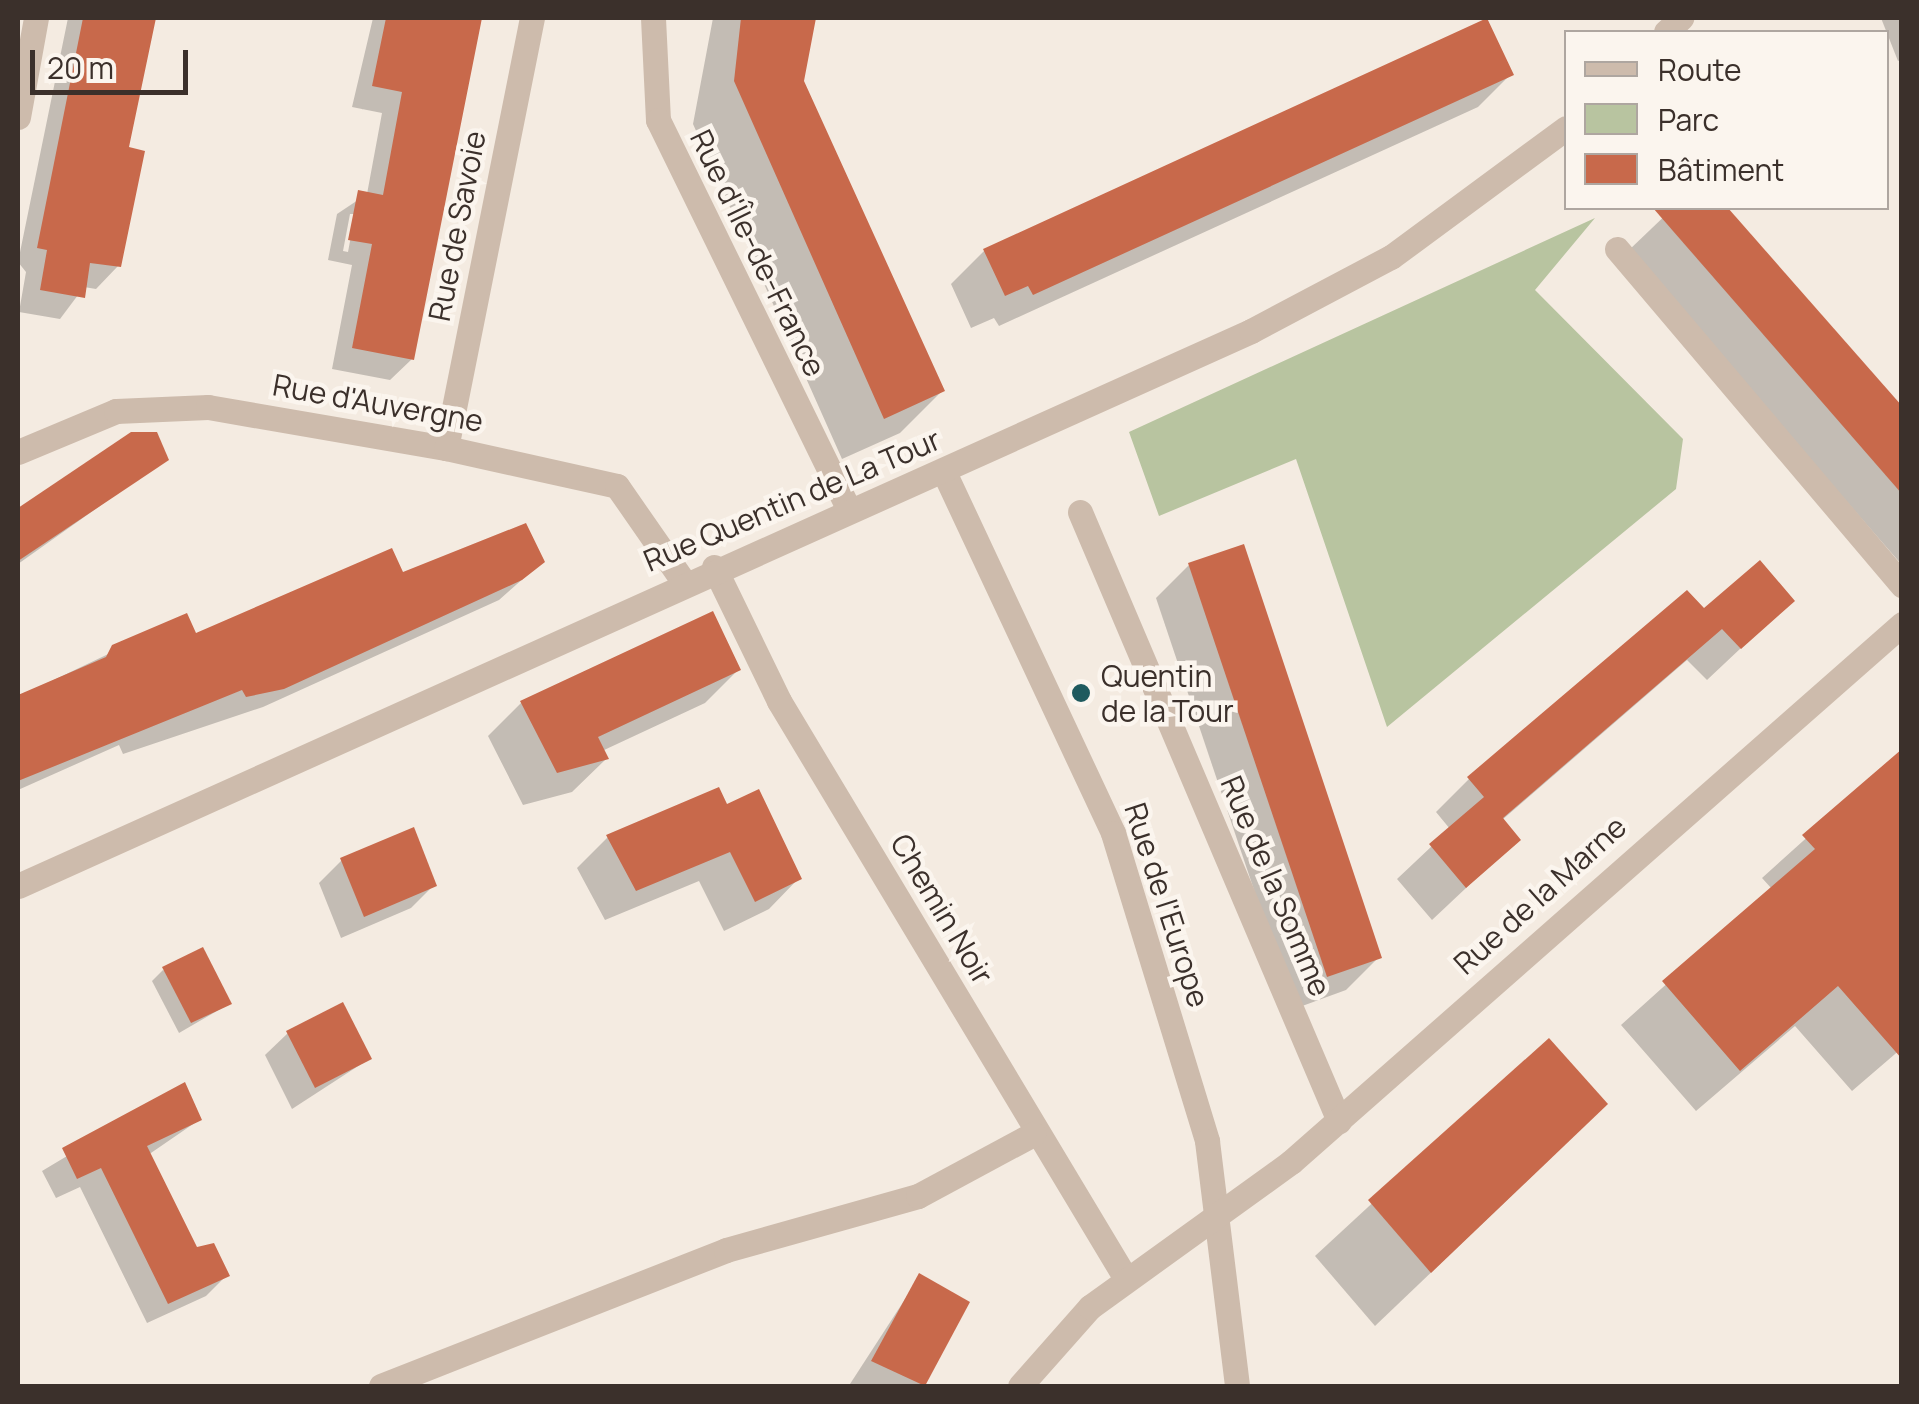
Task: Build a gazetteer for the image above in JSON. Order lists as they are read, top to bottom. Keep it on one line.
{"streets":{"street":["Rue de Savoie","Rue d'Île-de-France","Rue d'Auvergne","Rue Quentin de La Tour","Rue de la Somme","Rue de la Marne","Rue de l'Europe","Chemin Noir"]},"crossings":[["Rue de Savoie","Rue d'Auvergne"],["Rue d'Île-de-France","Rue Quentin de La Tour"],["Rue d'Auvergne","Rue Quentin de La Tour"],["Rue Quentin de La Tour","Rue de l'Europe"],["Rue Quentin de La Tour","Chemin Noir"],["Rue de la Somme","Rue de la Marne"],["Rue de la Marne","Rue de l'Europe"],["Rue de la Marne","Chemin Noir"]],"places":["Quentin de la Tour"],"legend":["Route","Parc","Bâtiment"],"scale_bar":"20 m"}
